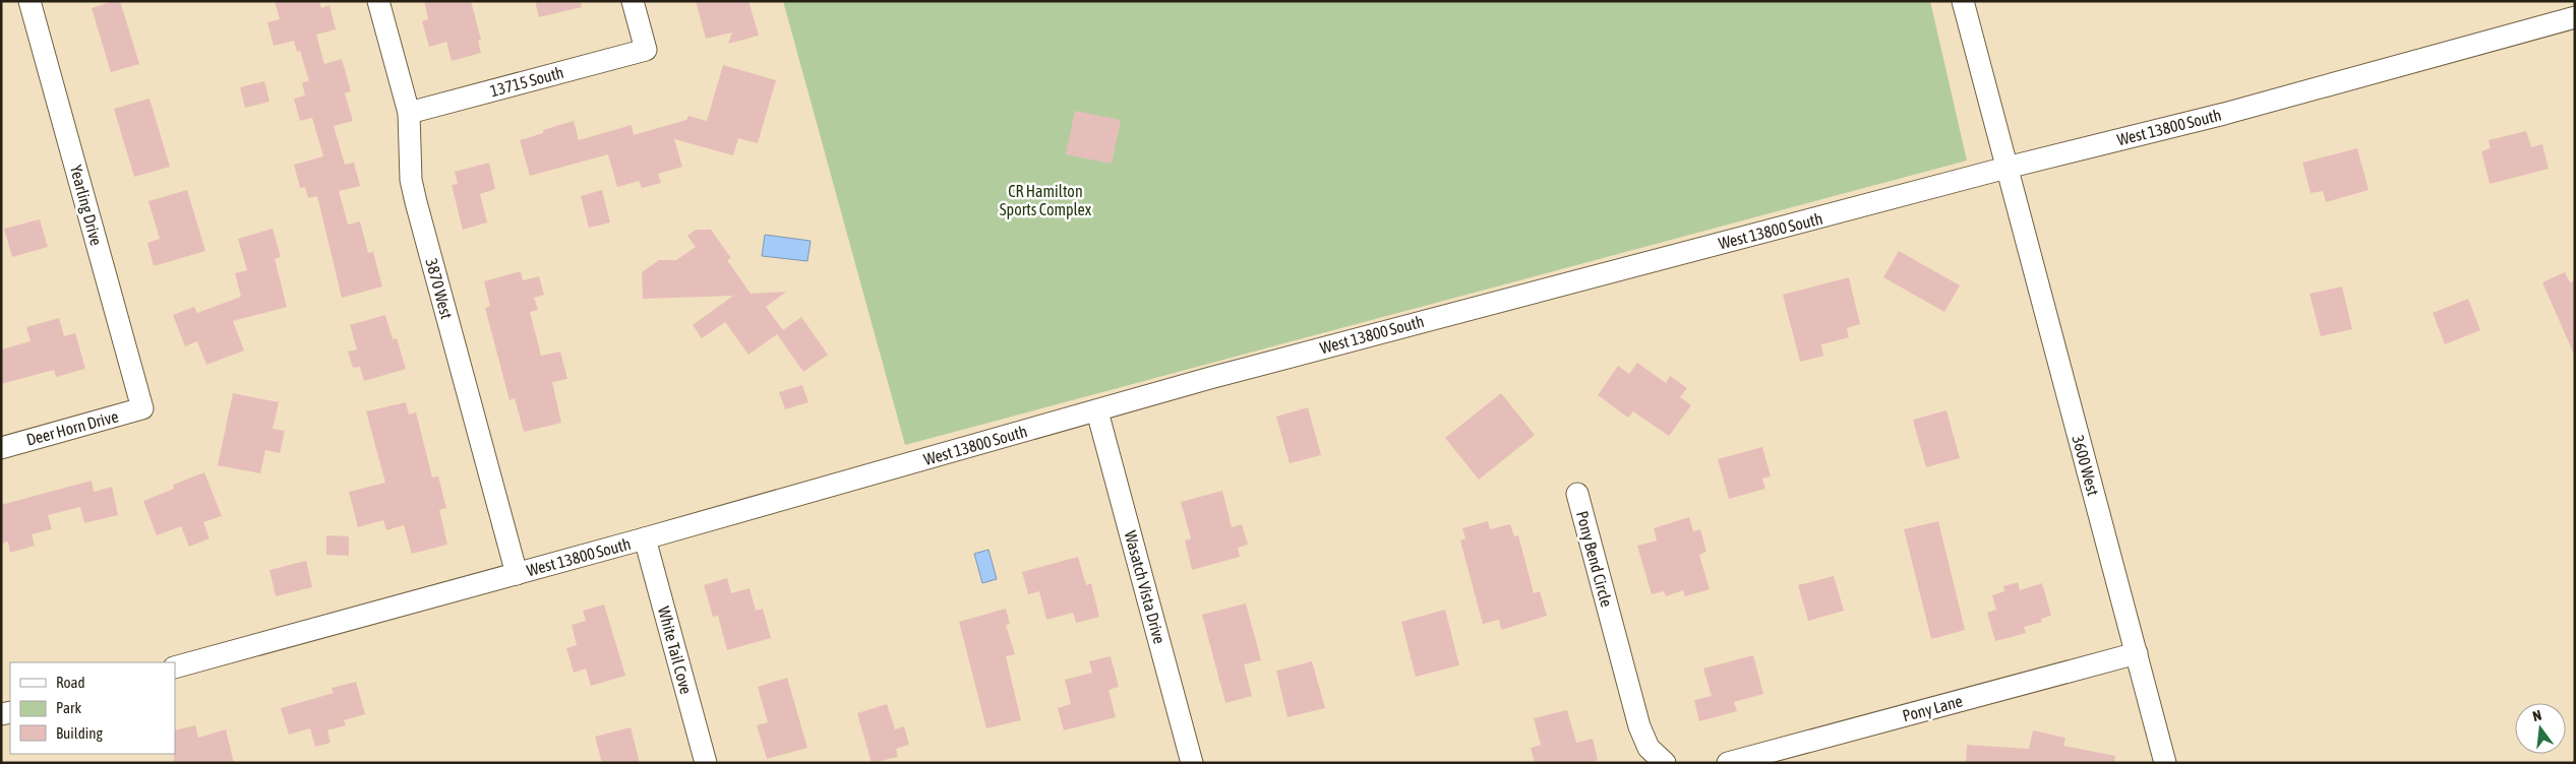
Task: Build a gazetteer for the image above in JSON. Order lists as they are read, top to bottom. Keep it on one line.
{"streets":{"street":["13715 South","West 13800 South","Yearling Drive","3870 West","Deer Horn Drive","3600 West","Pony Bend Circle","Wasatch Vista Drive","White Tail Cove","Pony Lane"]},"crossings":[["13715 South","3870 West"],["West 13800 South","3870 West"],["West 13800 South","3600 West"],["West 13800 South","Wasatch Vista Drive"],["West 13800 South","White Tail Cove"],["Yearling Drive","Deer Horn Drive"],["3600 West","Pony Lane"]],"parks":["CR Hamilton Sports Complex"],"legend":["Road","Park","Building"],"north":"top"}
